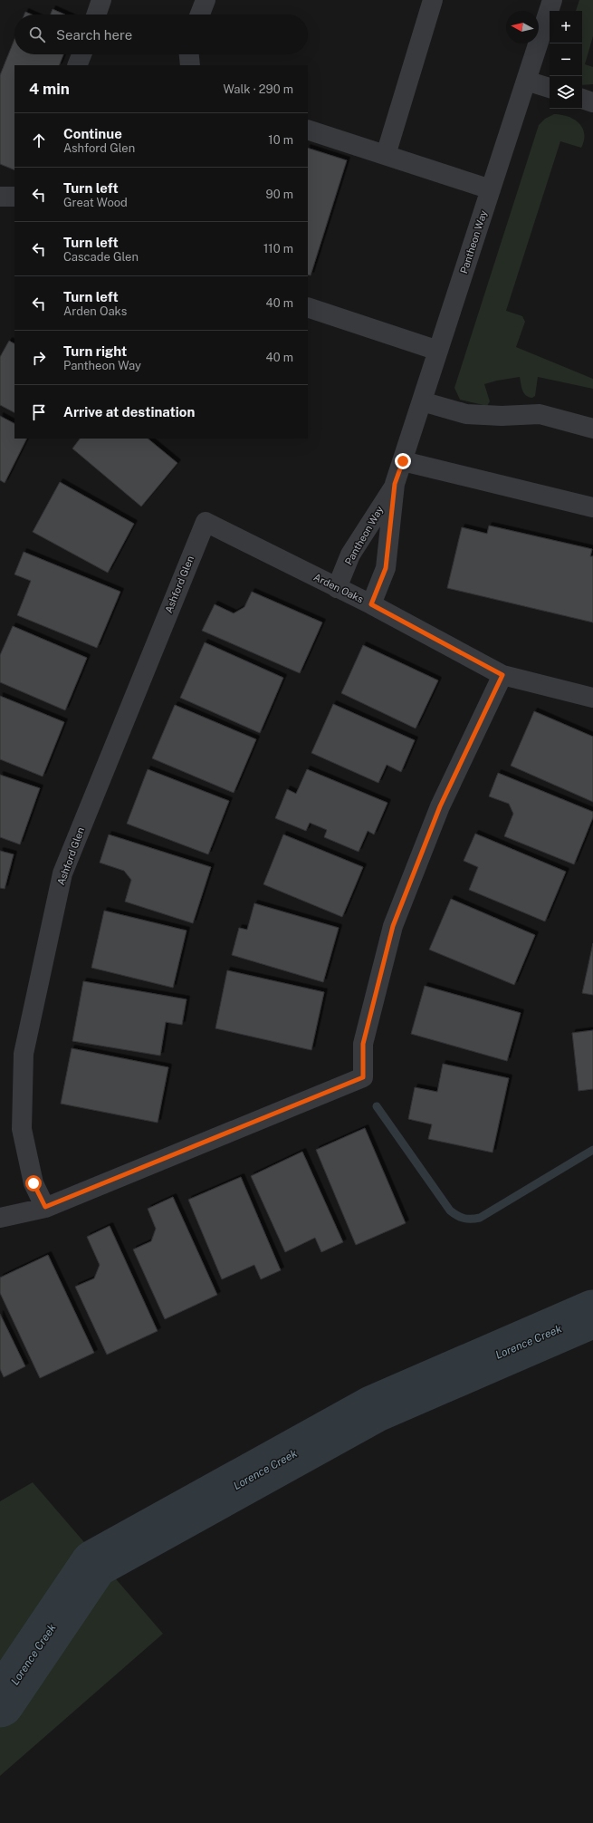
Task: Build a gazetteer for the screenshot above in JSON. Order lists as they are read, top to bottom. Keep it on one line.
{"streets":{"street":["Pantheon Way","Ashford Glen","Arden Oaks"]},"crossings":[["Pantheon Way","Arden Oaks"],["Ashford Glen","Arden Oaks"]],"water":["Lorence Creek"],"north":"left","page":{"map_buttons":["+","−"],"search":"Search here","heading":["4 min","Walk · 290 m"],"list":[["Continue","Ashford Glen","10 m"],["Turn left","Great Wood","90 m"],["Turn left","Cascade Glen","110 m"],["Turn left","Arden Oaks","40 m"],["Turn right","Pantheon Way","40 m"],"Arrive at destination"]}}
